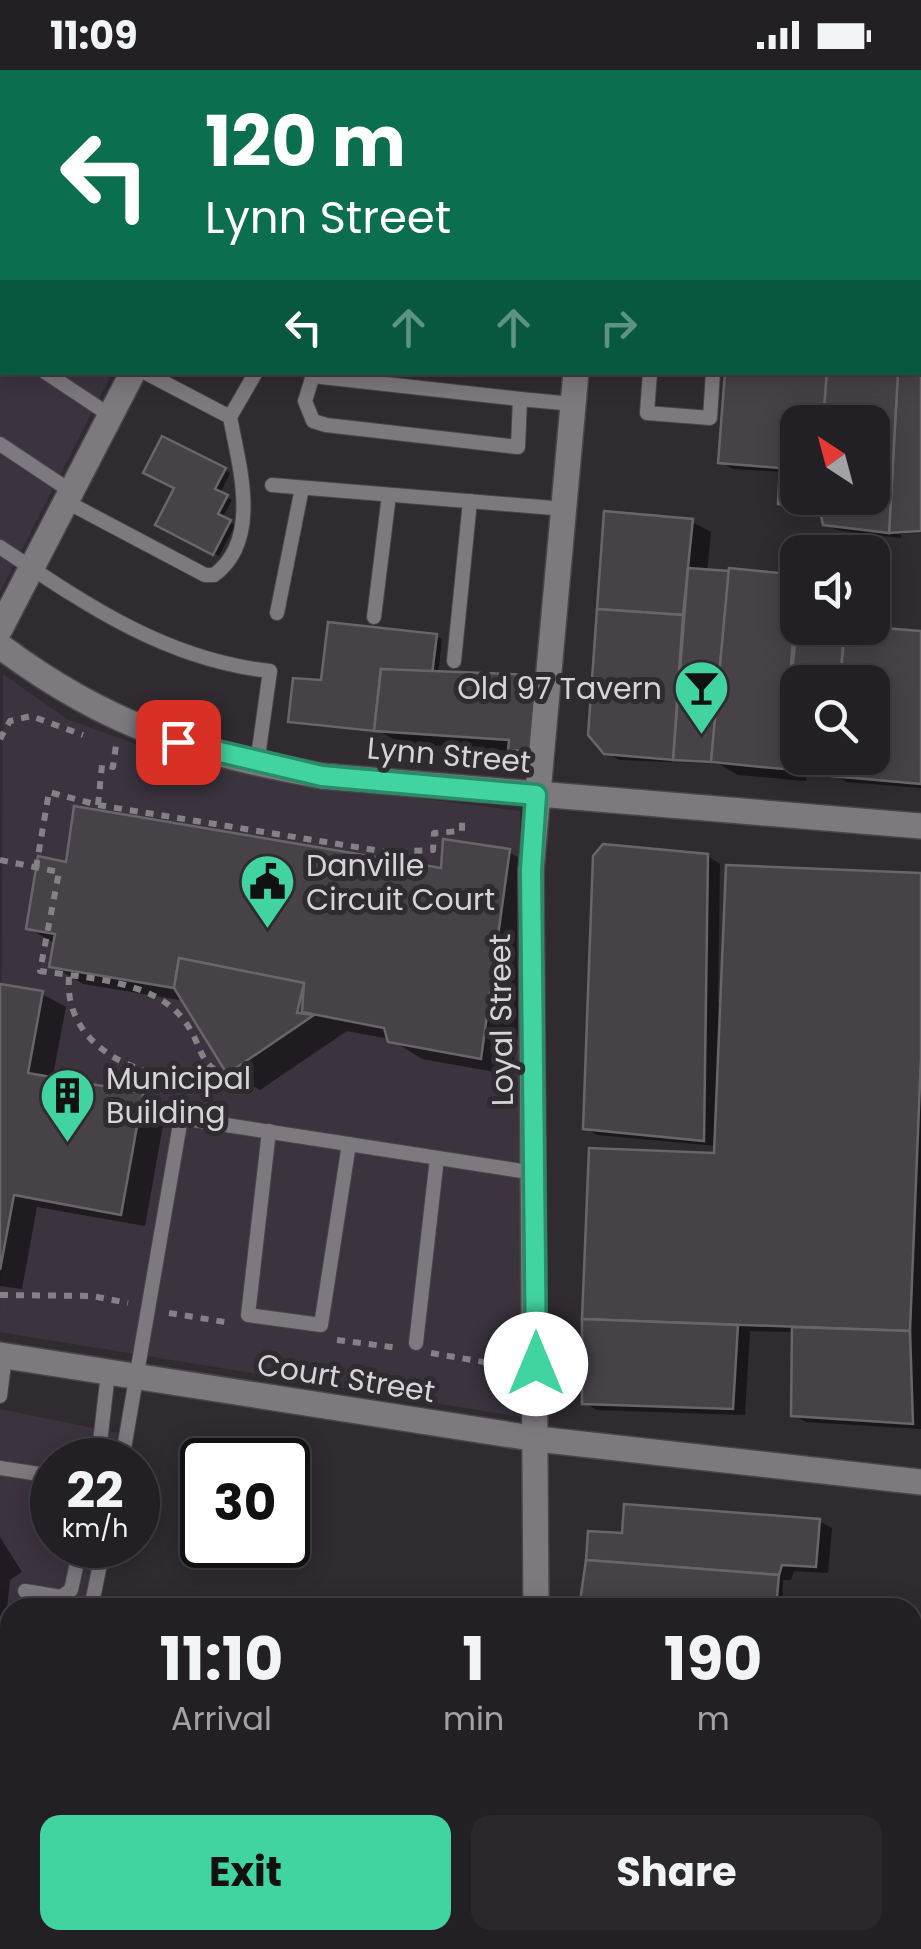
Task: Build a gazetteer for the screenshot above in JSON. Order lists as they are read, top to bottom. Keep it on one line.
{"streets":{"street":["Lynn Street","Loyal Street","Court Street"]},"crossings":[["Lynn Street","Loyal Street"],["Loyal Street","Court Street"]],"places":{"bar":["Old 97 Tavern"],"public building":["Danville Circuit Court"],"building":["Municipal Building"]},"north":"top left","page":{"status":"11:09","turn":["120 m","Lynn Street"],"speed":"22 km/h","limit":"30","eta":["11:10","Arrival","1","min","190","m"],"buttons":["Exit","Share"]}}
